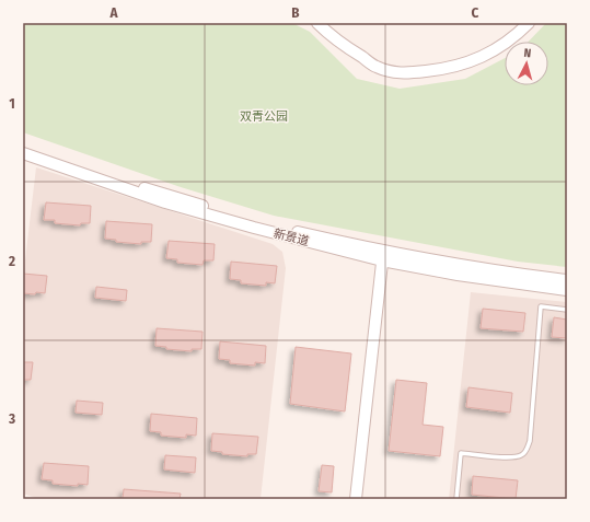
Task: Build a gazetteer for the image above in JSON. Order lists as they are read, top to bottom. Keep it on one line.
{"streets":{"street":["新景道"]},"parks":["双青公园"],"north":"top","grid":{"columns":["A","B","C"],"rows":["1","2","3"]}}
